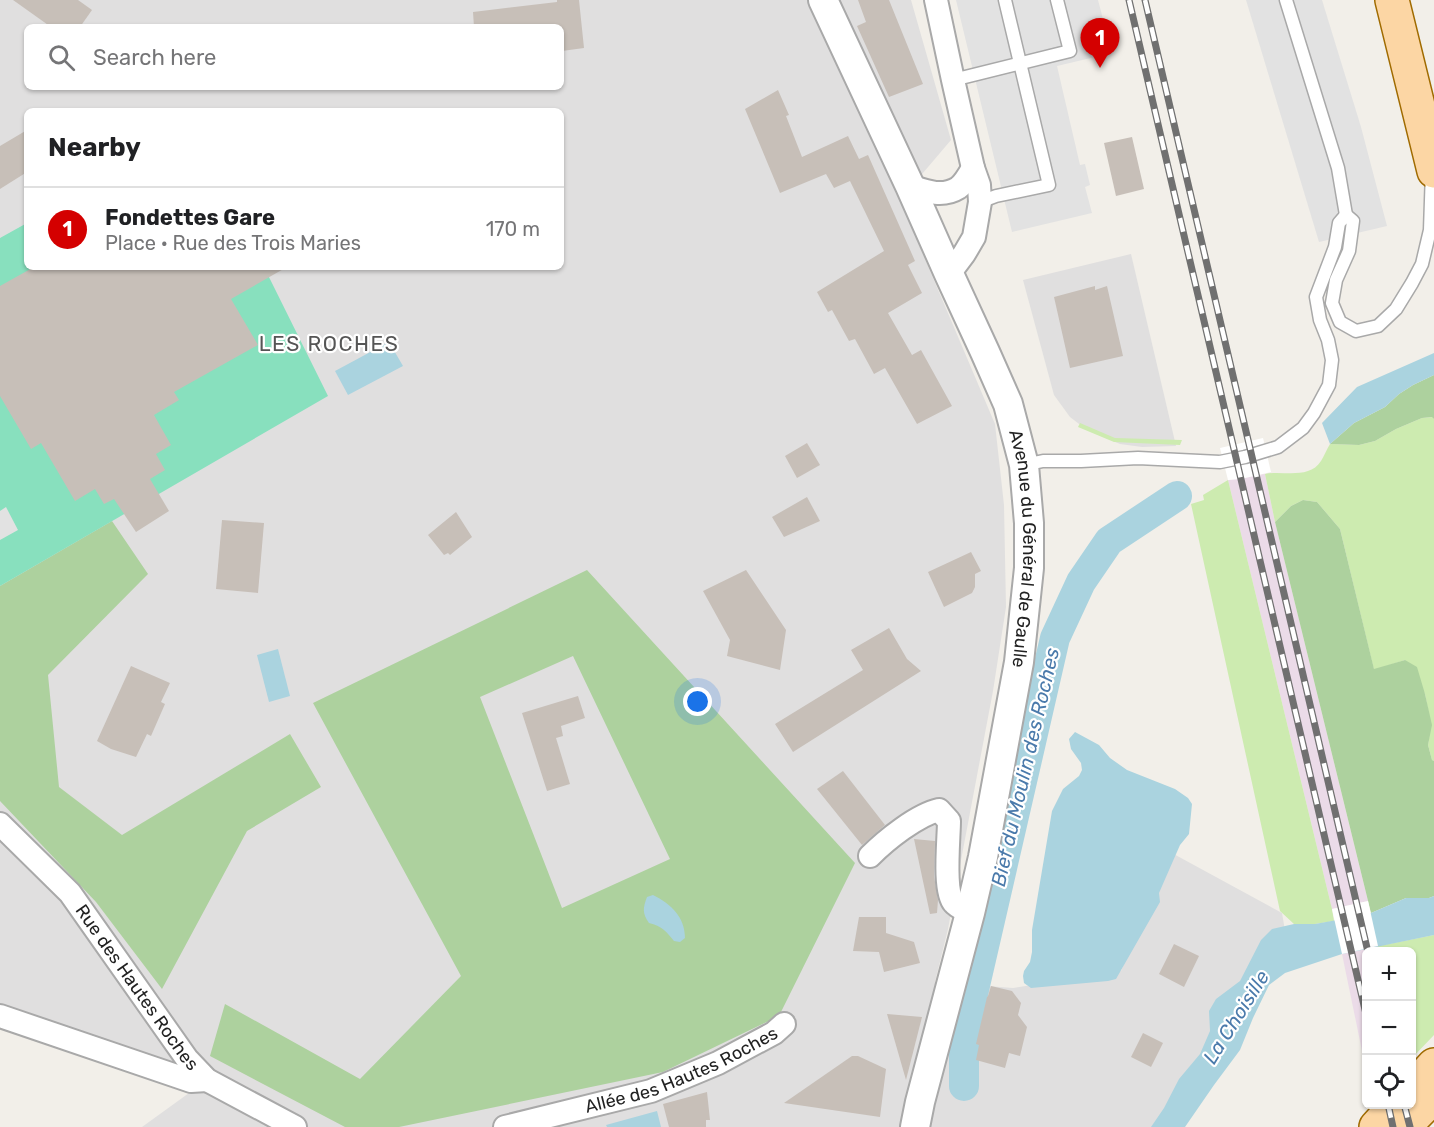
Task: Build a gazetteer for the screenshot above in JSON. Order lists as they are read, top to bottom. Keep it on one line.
{"streets":{"street":["Avenue du Général de Gaulle","Rue des Hautes Roches","Allée des Hautes Roches"]},"districts":["LES ROCHES"],"water":["Bief du Moulin des Roches","La Choisille"],"page":{"pins":"1","search":"Search here","heading":"Nearby","list":[{"mark":"1","name":"Fondettes Gare","note":"Place · Rue des Trois Maries","value":"170 m"}],"map_buttons":["+","−"]}}
